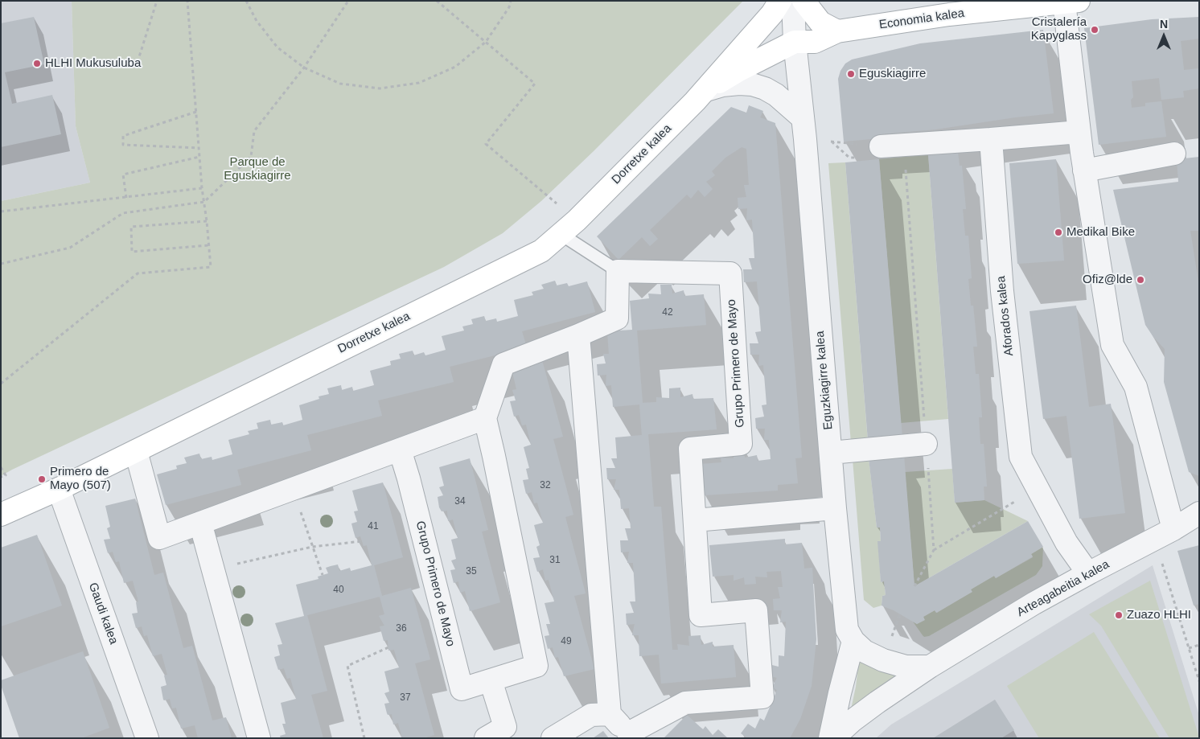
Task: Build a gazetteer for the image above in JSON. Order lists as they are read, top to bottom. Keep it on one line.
{"streets":{"street":["Economia kalea","Dorretxe kalea","Aforados kalea","Grupo Primero de Mayo","Eguzkiagirre kalea","Arteagabeitia kalea","Gaudi kalea"]},"crossings":[["Economia kalea","Dorretxe kalea"],["Economia kalea","Eguzkiagirre kalea"],["Dorretxe kalea","Eguzkiagirre kalea"],["Dorretxe kalea","Gaudi kalea"],["Aforados kalea","Arteagabeitia kalea"]],"parks":["Parque de Eguskiagirre"],"places":["Cristalería Kapyglass","HLHI Mukusuluba","Eguskiagirre","Medikal Bike","Ofiz@lde","Primero de Mayo (507)","Zuazo HLHI"],"house_numbers":["42","32","34","41","31","35","40","36","49","37"],"north":"top"}
